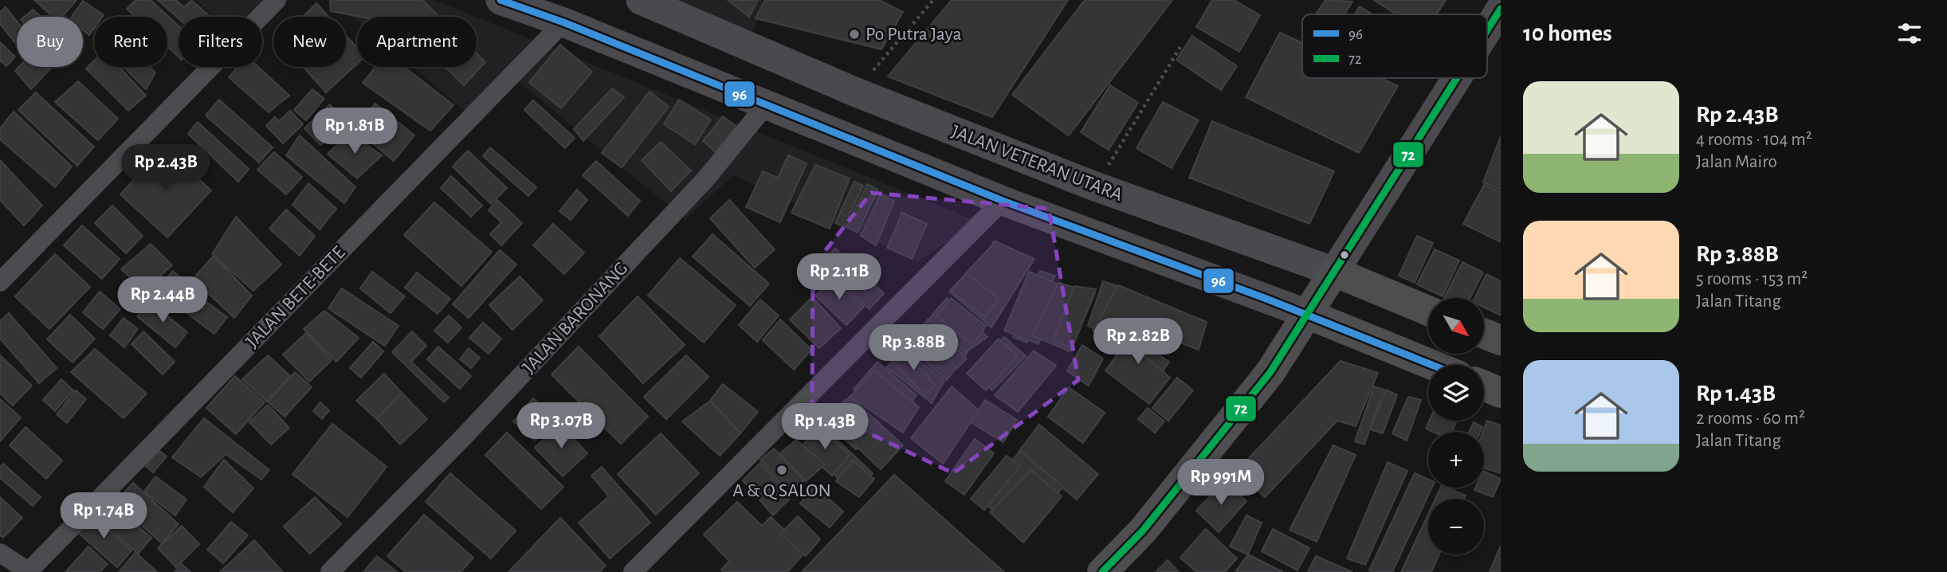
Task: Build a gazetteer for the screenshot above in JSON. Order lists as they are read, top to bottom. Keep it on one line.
{"streets":{"highway":["JALAN VETERAN UTARA"],"street":["JALAN BETE-BETE","JALAN BARONANG"]},"places":["Po Putra Jaya","A & Q SALON"],"lines":["transit line 96","transit line 72"],"legend":["96","72"],"north":"bottom right","page":{"heading":"10 homes","chip":["Buy","Rent","Filters","New","Apartment"],"list":[{"name":"Rp 2.43B","note":"4 rooms · 104 m² · Jalan Mairo"},{"name":"Rp 3.88B","note":"5 rooms · 153 m² · Jalan Titang"},{"name":"Rp 1.43B","note":"2 rooms · 60 m² · Jalan Titang"}],"price":["Rp 1.81B","Rp 2.43B","Rp 2.11B","Rp 2.44B","Rp 2.82B","Rp 3.88B","Rp 3.07B","Rp 1.43B","Rp 991M","Rp 1.74B"],"map_buttons":["+","−"]}}
